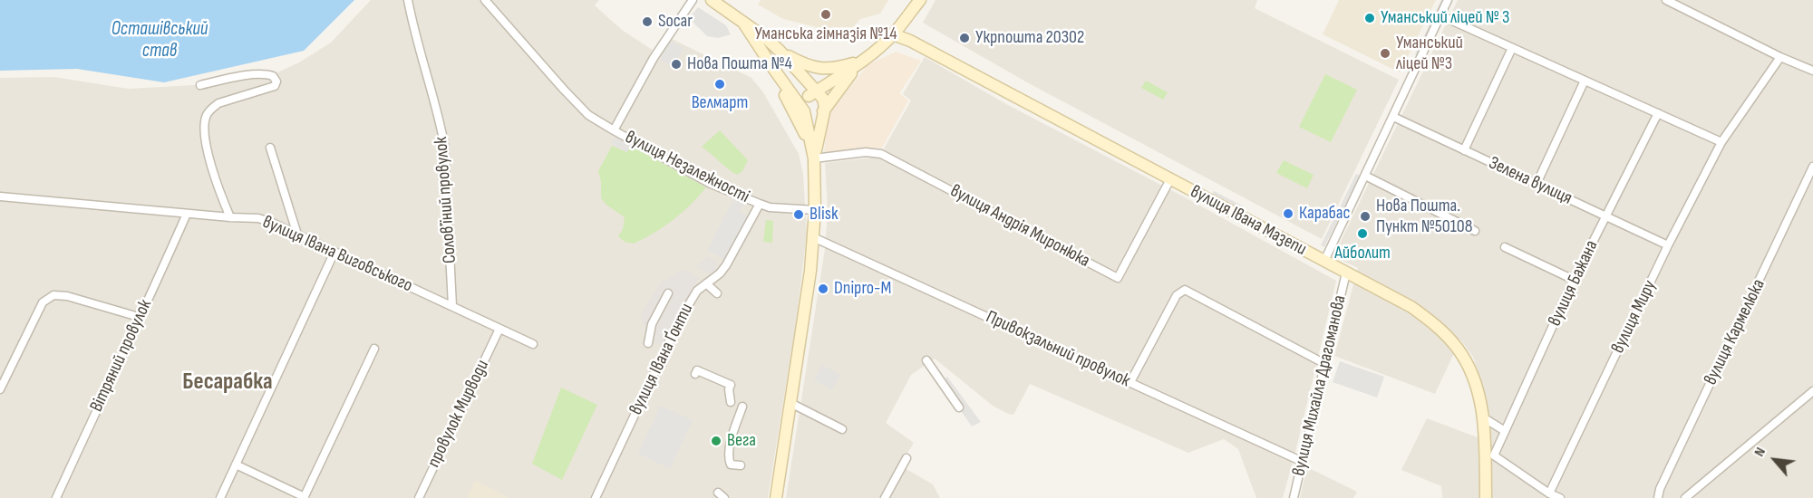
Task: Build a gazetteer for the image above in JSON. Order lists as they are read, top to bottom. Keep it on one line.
{"streets":{"main road":["вулиця Івана Мазепи"],"street":["вулиця Незалежності","Зелена вулиця","Соловʼїний провулок","вулиця Андрія Миронюка","вулиця Івана Виговського","вулиця Бажана","вулиця Миру","вулиця Кармелюка","Привокзальний провулок","Вітряний провулок","вулиця Івана Ґонти","вулиця Михайла Драгоманова","провулок Мирводи"]},"crossings":[["вулиця Незалежності","вулиця Івана Ґонти"],["Зелена вулиця","вулиця Бажана"],["Зелена вулиця","вулиця Миру"],["Соловʼїний провулок","вулиця Івана Виговського"],["вулиця Івана Мазепи","вулиця Андрія Миронюка"],["вулиця Івана Мазепи","вулиця Михайла Драгоманова"],["вулиця Івана Виговського","Вітряний провулок"],["вулиця Івана Виговського","провулок Мирводи"],["вулиця Бажана","вулиця Миру"],["Привокзальний провулок","вулиця Михайла Драгоманова"]],"districts":["Бесарабка"],"water":["Осташівський став"],"places":["Уманська гімназія №14","Уманський ліцей № 3","Socar","Укрпошта 20302","Уманський ліцей №3","Нова Пошта №4","Велмарт","Карабас","Blisk","Нова Пошта. Пункт №50108","Айболит","Dnipro-M","Вега"],"north":"top left"}
